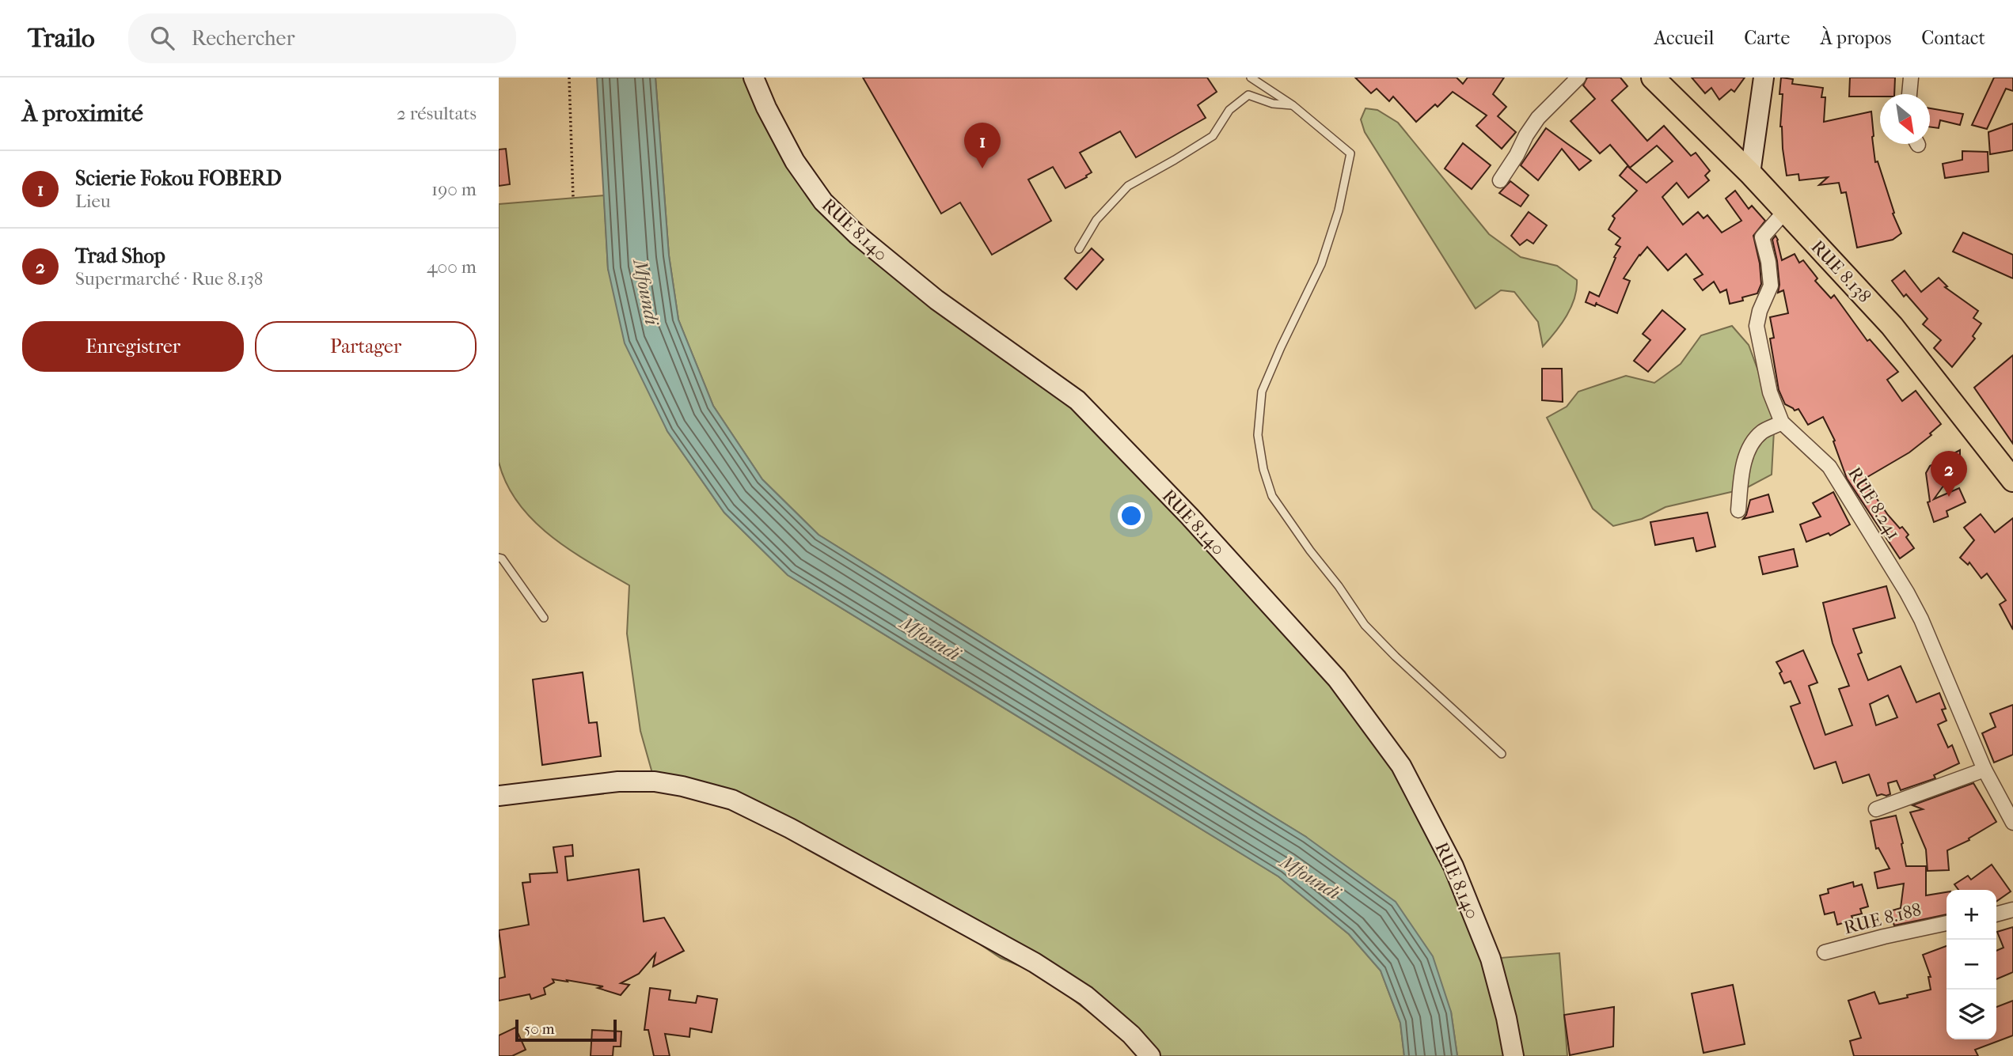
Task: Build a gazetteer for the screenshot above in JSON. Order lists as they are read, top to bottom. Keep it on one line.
{"streets":{"main road":["RUE 8.140","RUE 8.138"],"street":["RUE 8.241","RUE 8.188"]},"crossings":[["RUE 8.138","RUE 8.241"]],"water":["Mfoundi"],"scale_bar":"50 m","north":"bottom right","page":{"header":"Trailo","search":"Rechercher","nav":["Accueil","Carte","À propos","Contact"],"heading":["À proximité","2 résultats"],"pins":["1","2"],"list":[{"mark":"1","name":"Scierie Fokou FOBERD","note":"Lieu","value":"190 m"},{"mark":"2","name":"Trad Shop","note":"Supermarché · Rue 8.138","value":"400 m"}],"buttons":["Enregistrer","Partager"],"map_buttons":["+","−"],"scale":"50 m"}}
